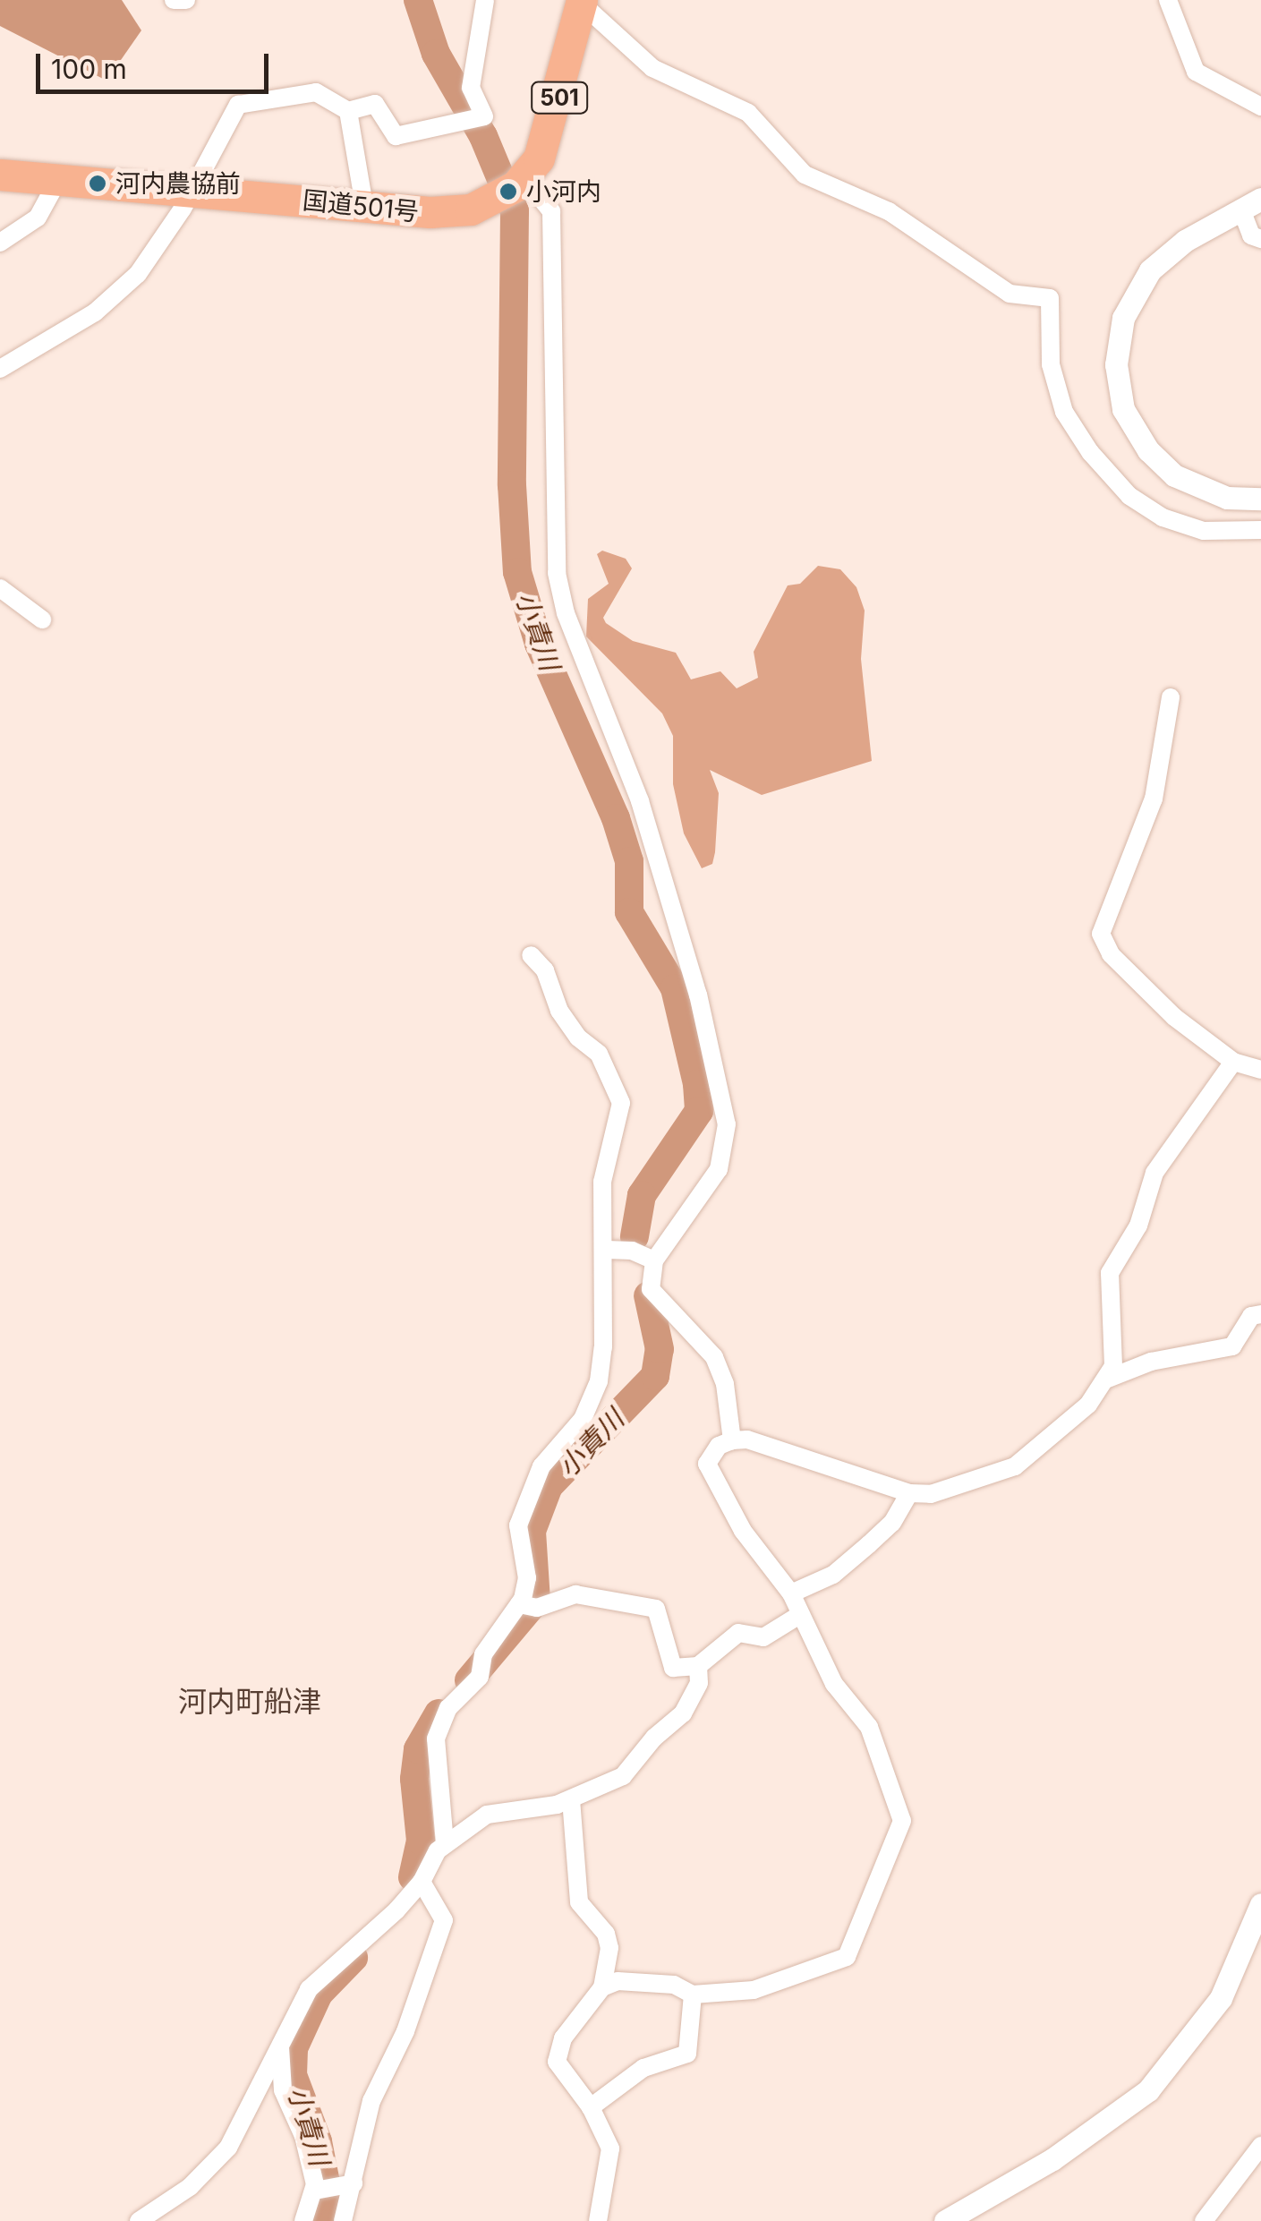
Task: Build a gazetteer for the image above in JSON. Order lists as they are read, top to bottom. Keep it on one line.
{"streets":{"highway":["501","国道501号"]},"crossings":[["501","国道501号"]],"districts":["河内町船津"],"water":["小責川"],"places":["河内農協前","小河内"],"scale_bar":"100 m"}
